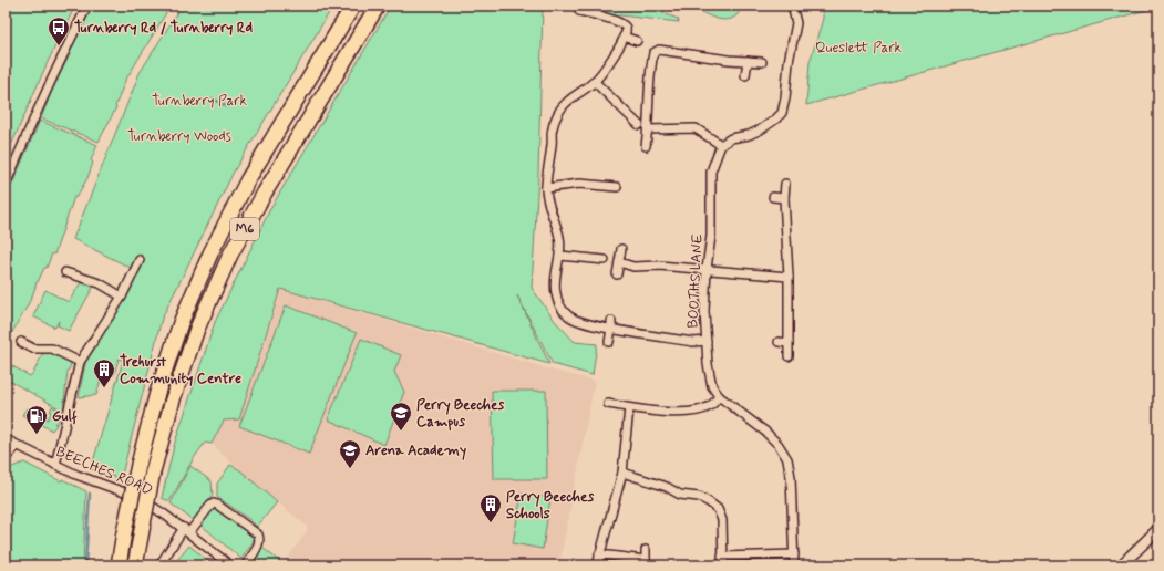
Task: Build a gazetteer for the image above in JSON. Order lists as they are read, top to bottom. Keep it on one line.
{"streets":{"highway":["M6"],"street":["BOOTHS LANE","BEECHES ROAD"]},"parks":["Queslett Park","Turnberry Park","Turnberry Woods"],"places":{"bus stop":["Turnberry Rd / Turnberry Rd"],"building":["Trehurst Community Centre","Perry Beeches Schools"],"school or university":["Perry Beeches Campus","Arena Academy"],"fuel station":["Gulf"]}}
